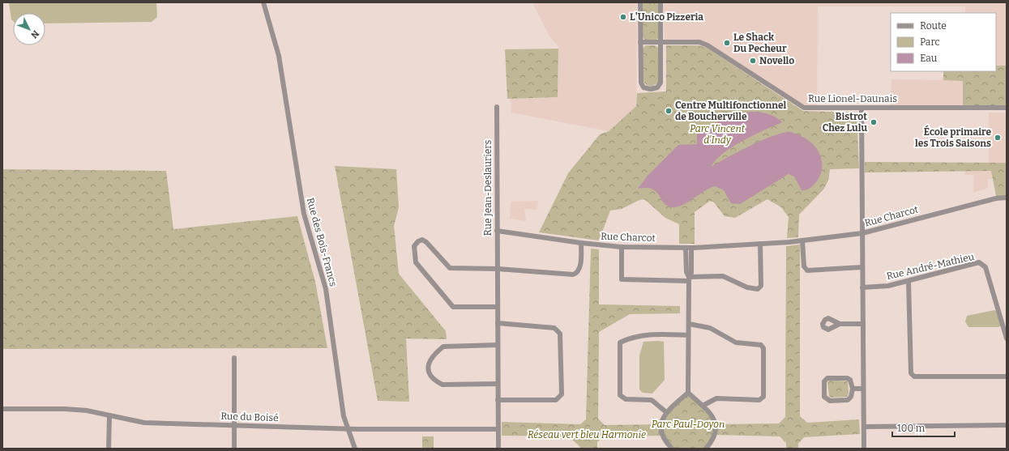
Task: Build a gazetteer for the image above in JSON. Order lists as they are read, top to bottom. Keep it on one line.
{"streets":{"street":["Rue Lionel-Daunais","Rue Jean-Deslauriers","Rue Charcot","Rue des Bois-Francs","Rue André-Mathieu","Rue du Boisé"]},"crossings":[["Rue Jean-Deslauriers","Rue Charcot"],["Rue Jean-Deslauriers","Rue du Boisé"],["Rue des Bois-Francs","Rue du Boisé"]],"parks":["Parc Vincent d'Indy","Parc Paul-Doyon","Réseau vert bleu Harmonie"],"places":["L'Unico Pizzeria","Le Shack Du Pecheur","Novello","Centre Multifonctionnel de Boucherville","Bistrot Chez Lulu","École primaire les Trois Saisons"],"legend":["Route","Parc","Eau"],"scale_bar":"100 m","north":"bottom right"}
